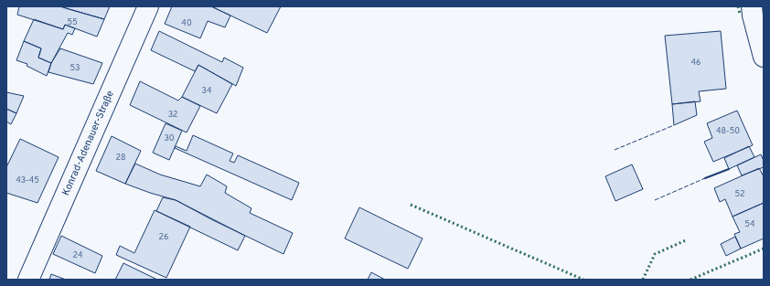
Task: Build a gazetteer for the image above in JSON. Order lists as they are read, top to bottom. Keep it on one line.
{"streets":{"street":["Konrad-Adenauer-Straße"]},"house_numbers":["55","40","46","53","34","32","48-50","30","28","43-45","52","54","26","24"]}
